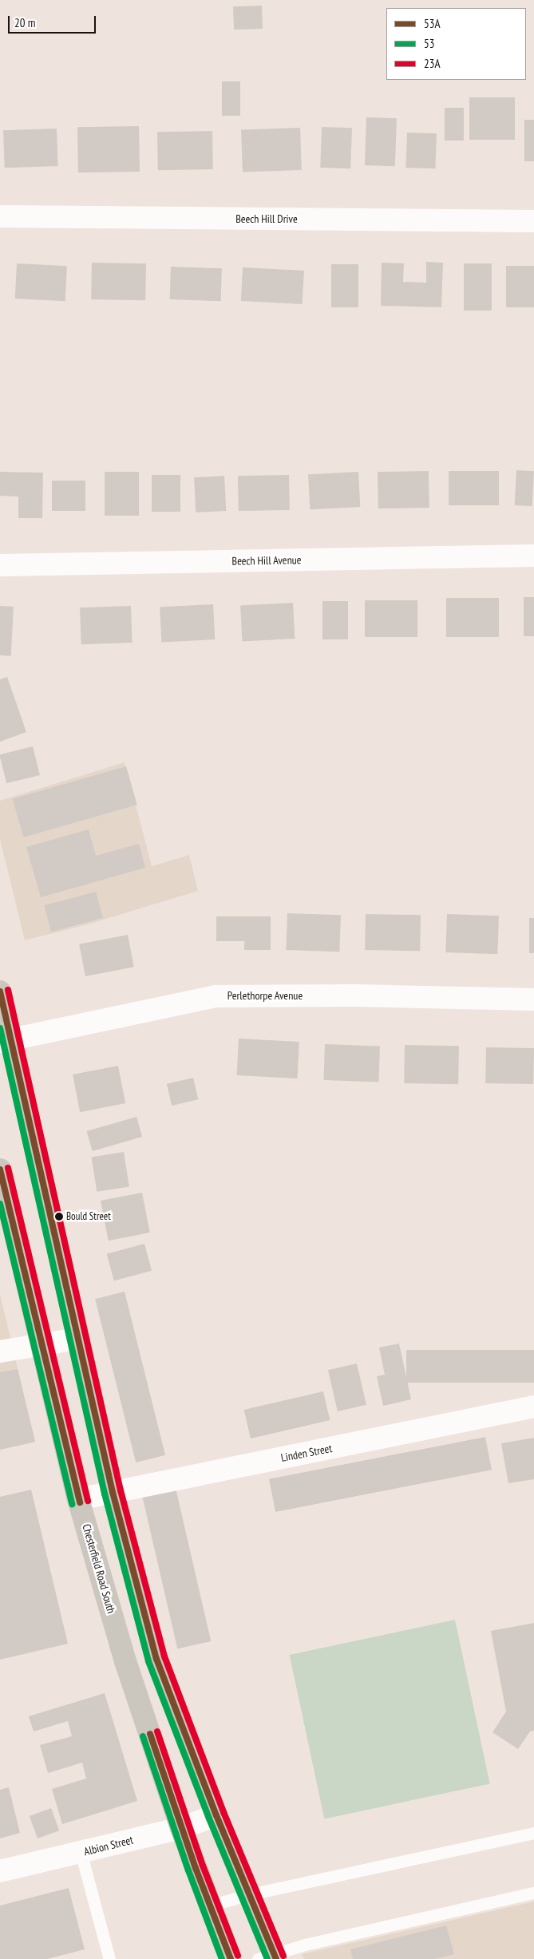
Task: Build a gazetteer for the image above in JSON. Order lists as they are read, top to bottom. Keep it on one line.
{"streets":{"main road":["Chesterfield Road South"],"street":["Beech Hill Drive","Beech Hill Avenue","Perlethorpe Avenue","Linden Street","Albion Street"]},"crossings":[["Linden Street","Chesterfield Road South"],["Chesterfield Road South","Albion Street"]],"places":["Bould Street"],"lines":["transit line 23A","transit line 53A","transit line 53"],"legend":["53A","53","23A"],"scale_bar":"20 m"}
